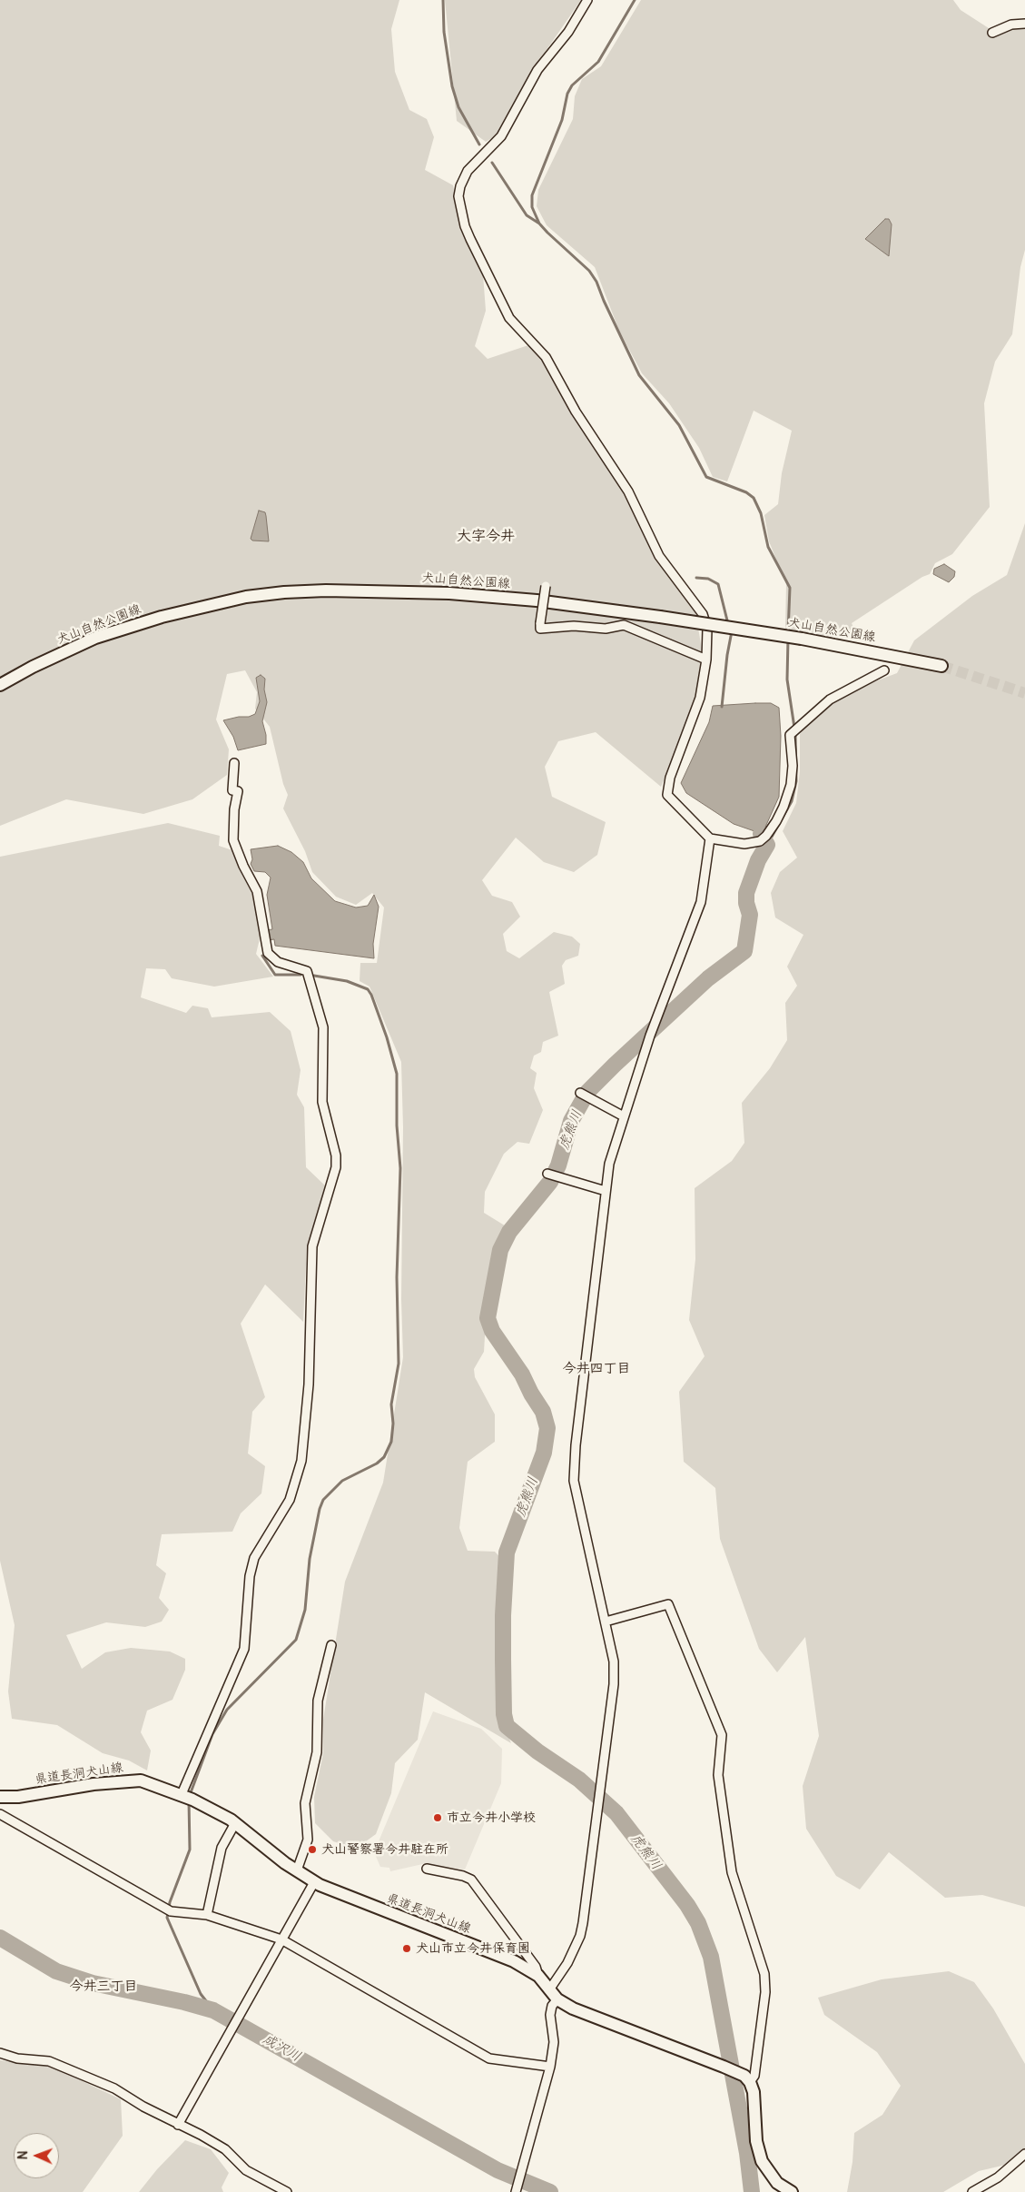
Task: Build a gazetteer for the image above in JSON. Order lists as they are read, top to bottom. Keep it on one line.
{"streets":{"main road":["犬山自然公園線","県道長洞犬山線"]},"districts":["大字今井","今井四丁目","今井三丁目"],"water":["虎熊川","成沢川"],"places":["市立今井小学校","犬山警察署今井駐在所","犬山市立今井保育園"],"north":"left"}
